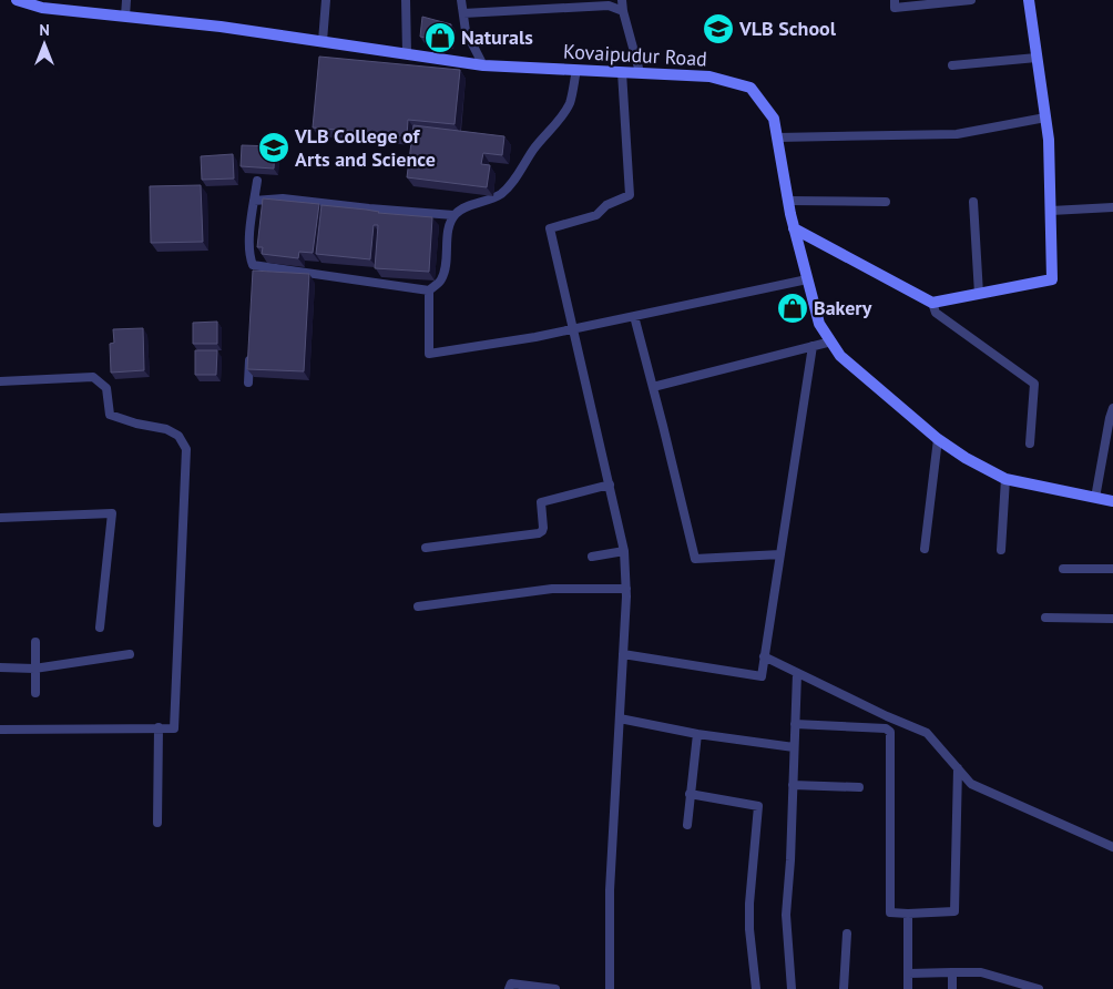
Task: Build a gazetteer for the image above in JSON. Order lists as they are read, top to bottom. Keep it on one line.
{"streets":{"main road":["Kovaipudur Road"]},"places":{"school or university":["VLB School","VLB College of Arts and Science"],"shop":["Naturals","Bakery"]},"north":"top"}
